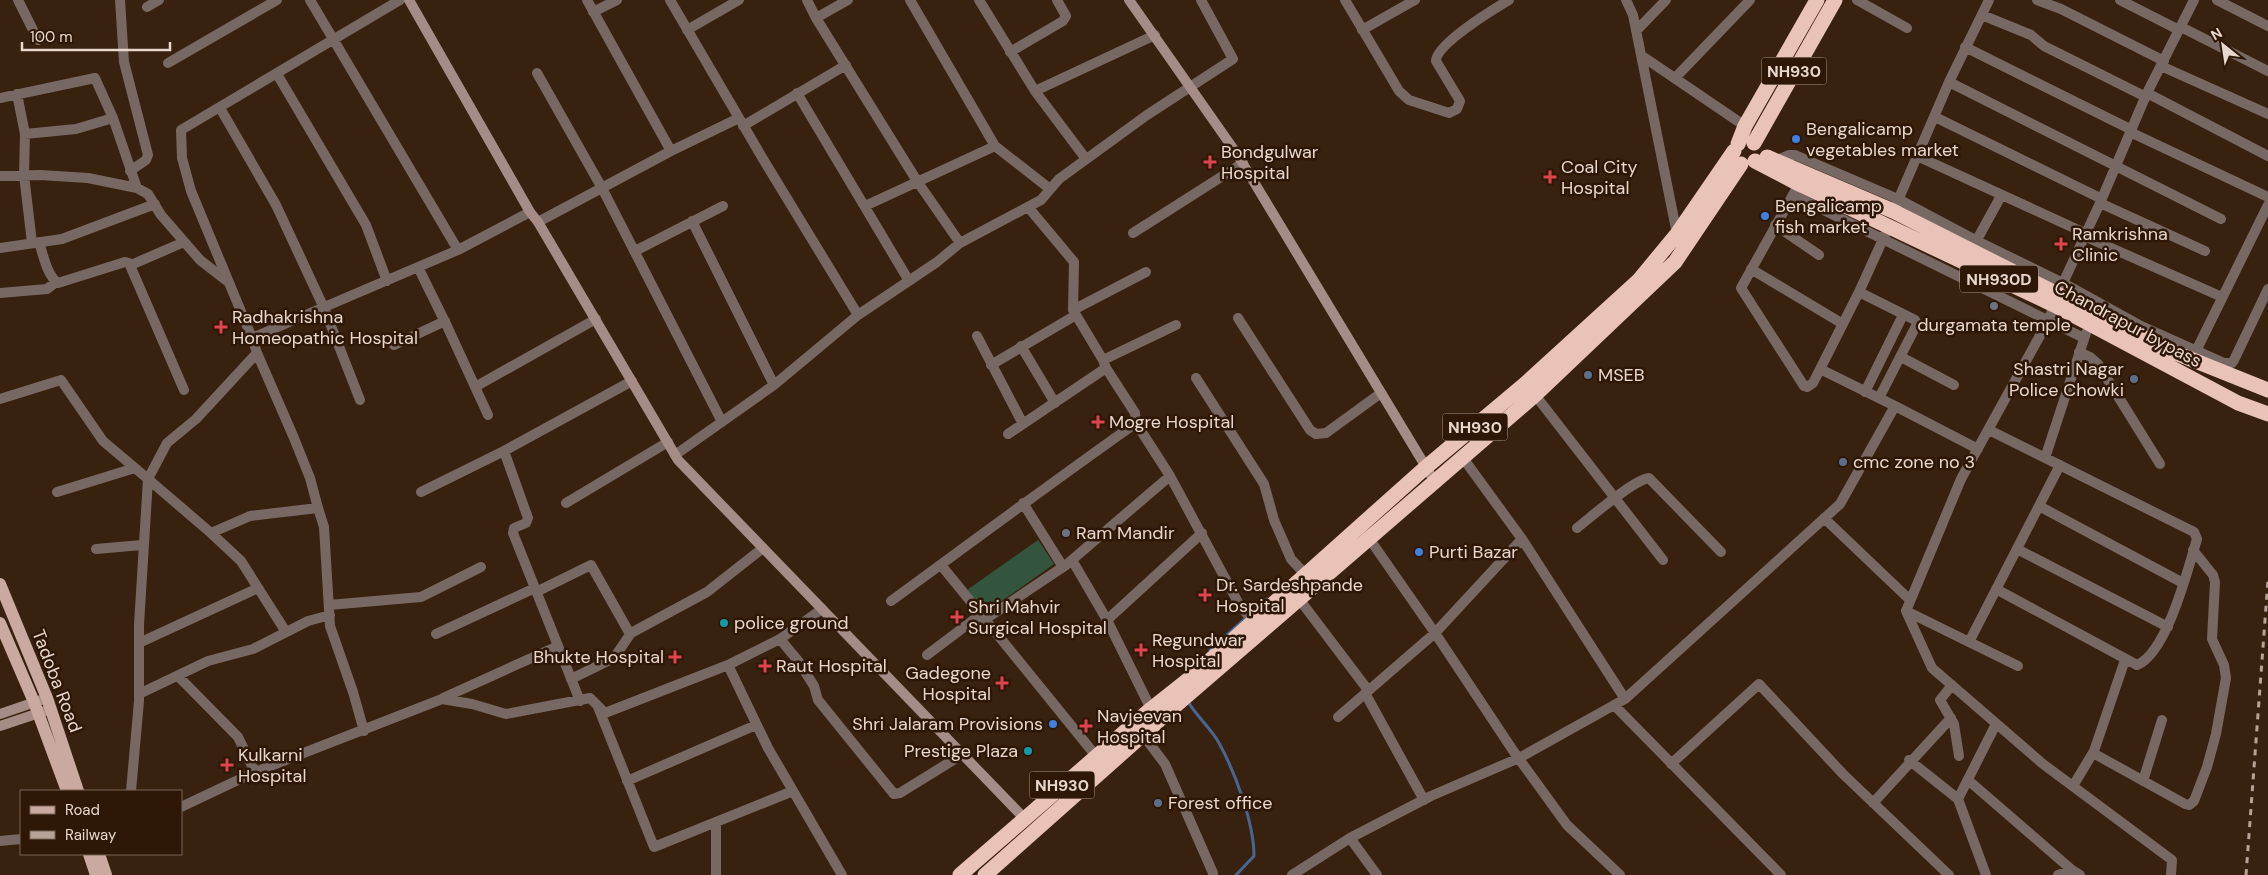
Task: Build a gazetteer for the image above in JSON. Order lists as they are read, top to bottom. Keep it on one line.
{"streets":{"highway":["NH930","NH930D","Chandrapur bypass"],"main road":["Tadoba Road"]},"crossings":[["NH930","Chandrapur bypass"]],"places":{"other":["Bengalicamp vegetables market","Bengalicamp fish market","durgamata temple","MSEB","Shastri Nagar Police Chowki","cmc zone no 3","Ram Mandir","Purti Bazar","police ground","Shri Jalaram Provisions","Prestige Plaza","Forest office"],"health":["Bondgulwar Hospital","Coal City Hospital","Ramkrishna Clinic","Radhakrishna Homeopathic Hospital","Mogre Hospital","Dr. Sardeshpande Hospital","Shri Mahvir Surgical Hospital","Regundwar Hospital","Bhukte Hospital","Raut Hospital","Gadegone Hospital","Navjeevan Hospital","Kulkarni Hospital"]},"legend":["Road","Railway"],"scale_bar":"100 m","north":"top left"}
